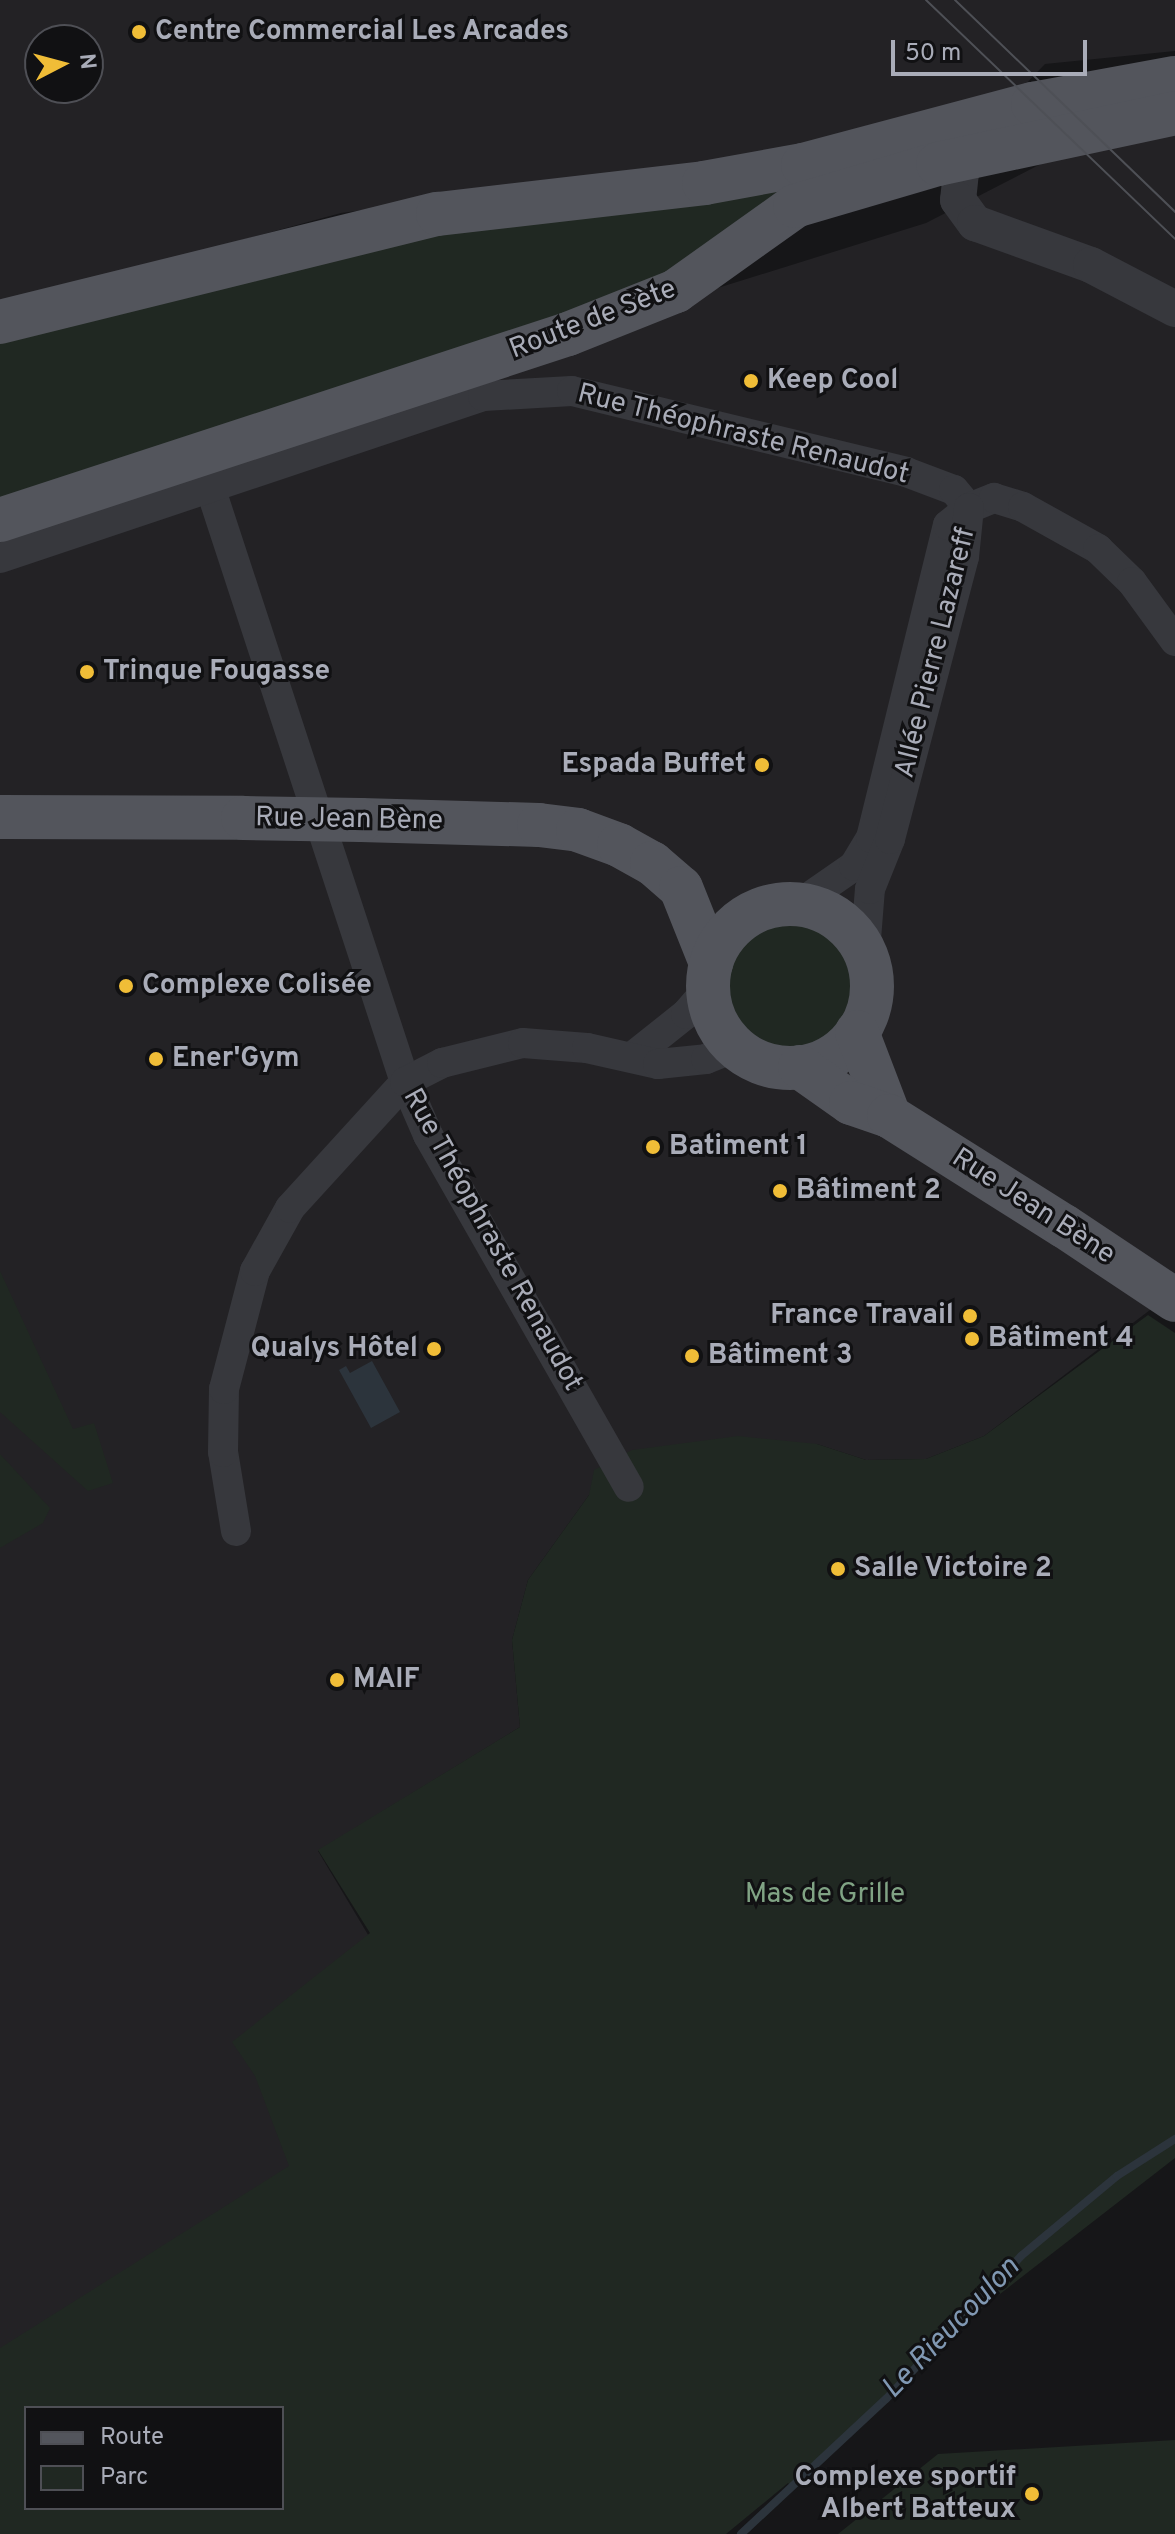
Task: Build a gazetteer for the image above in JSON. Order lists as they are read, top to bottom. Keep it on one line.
{"streets":{"main road":["Route de Sète","Rue Jean Bène"],"street":["Rue Théophraste Renaudot","Allée Pierre Lazareff"]},"crossings":[["Rue Théophraste Renaudot","Allée Pierre Lazareff"],["Allée Pierre Lazareff","Rue Jean Bène"]],"water":["Le Rieucoulon"],"parks":["Mas de Grille"],"places":["Centre Commercial Les Arcades","Keep Cool","Trinque Fougasse","Espada Buffet","Complexe Colisée","Ener'Gym","Batiment 1","Bâtiment 2","France Travail","Bâtiment 4","Qualys Hôtel","Bâtiment 3","Salle Victoire 2","MAIF","Complexe sportif Albert Batteux"],"legend":["Route","Parc"],"scale_bar":"50 m","north":"right"}
